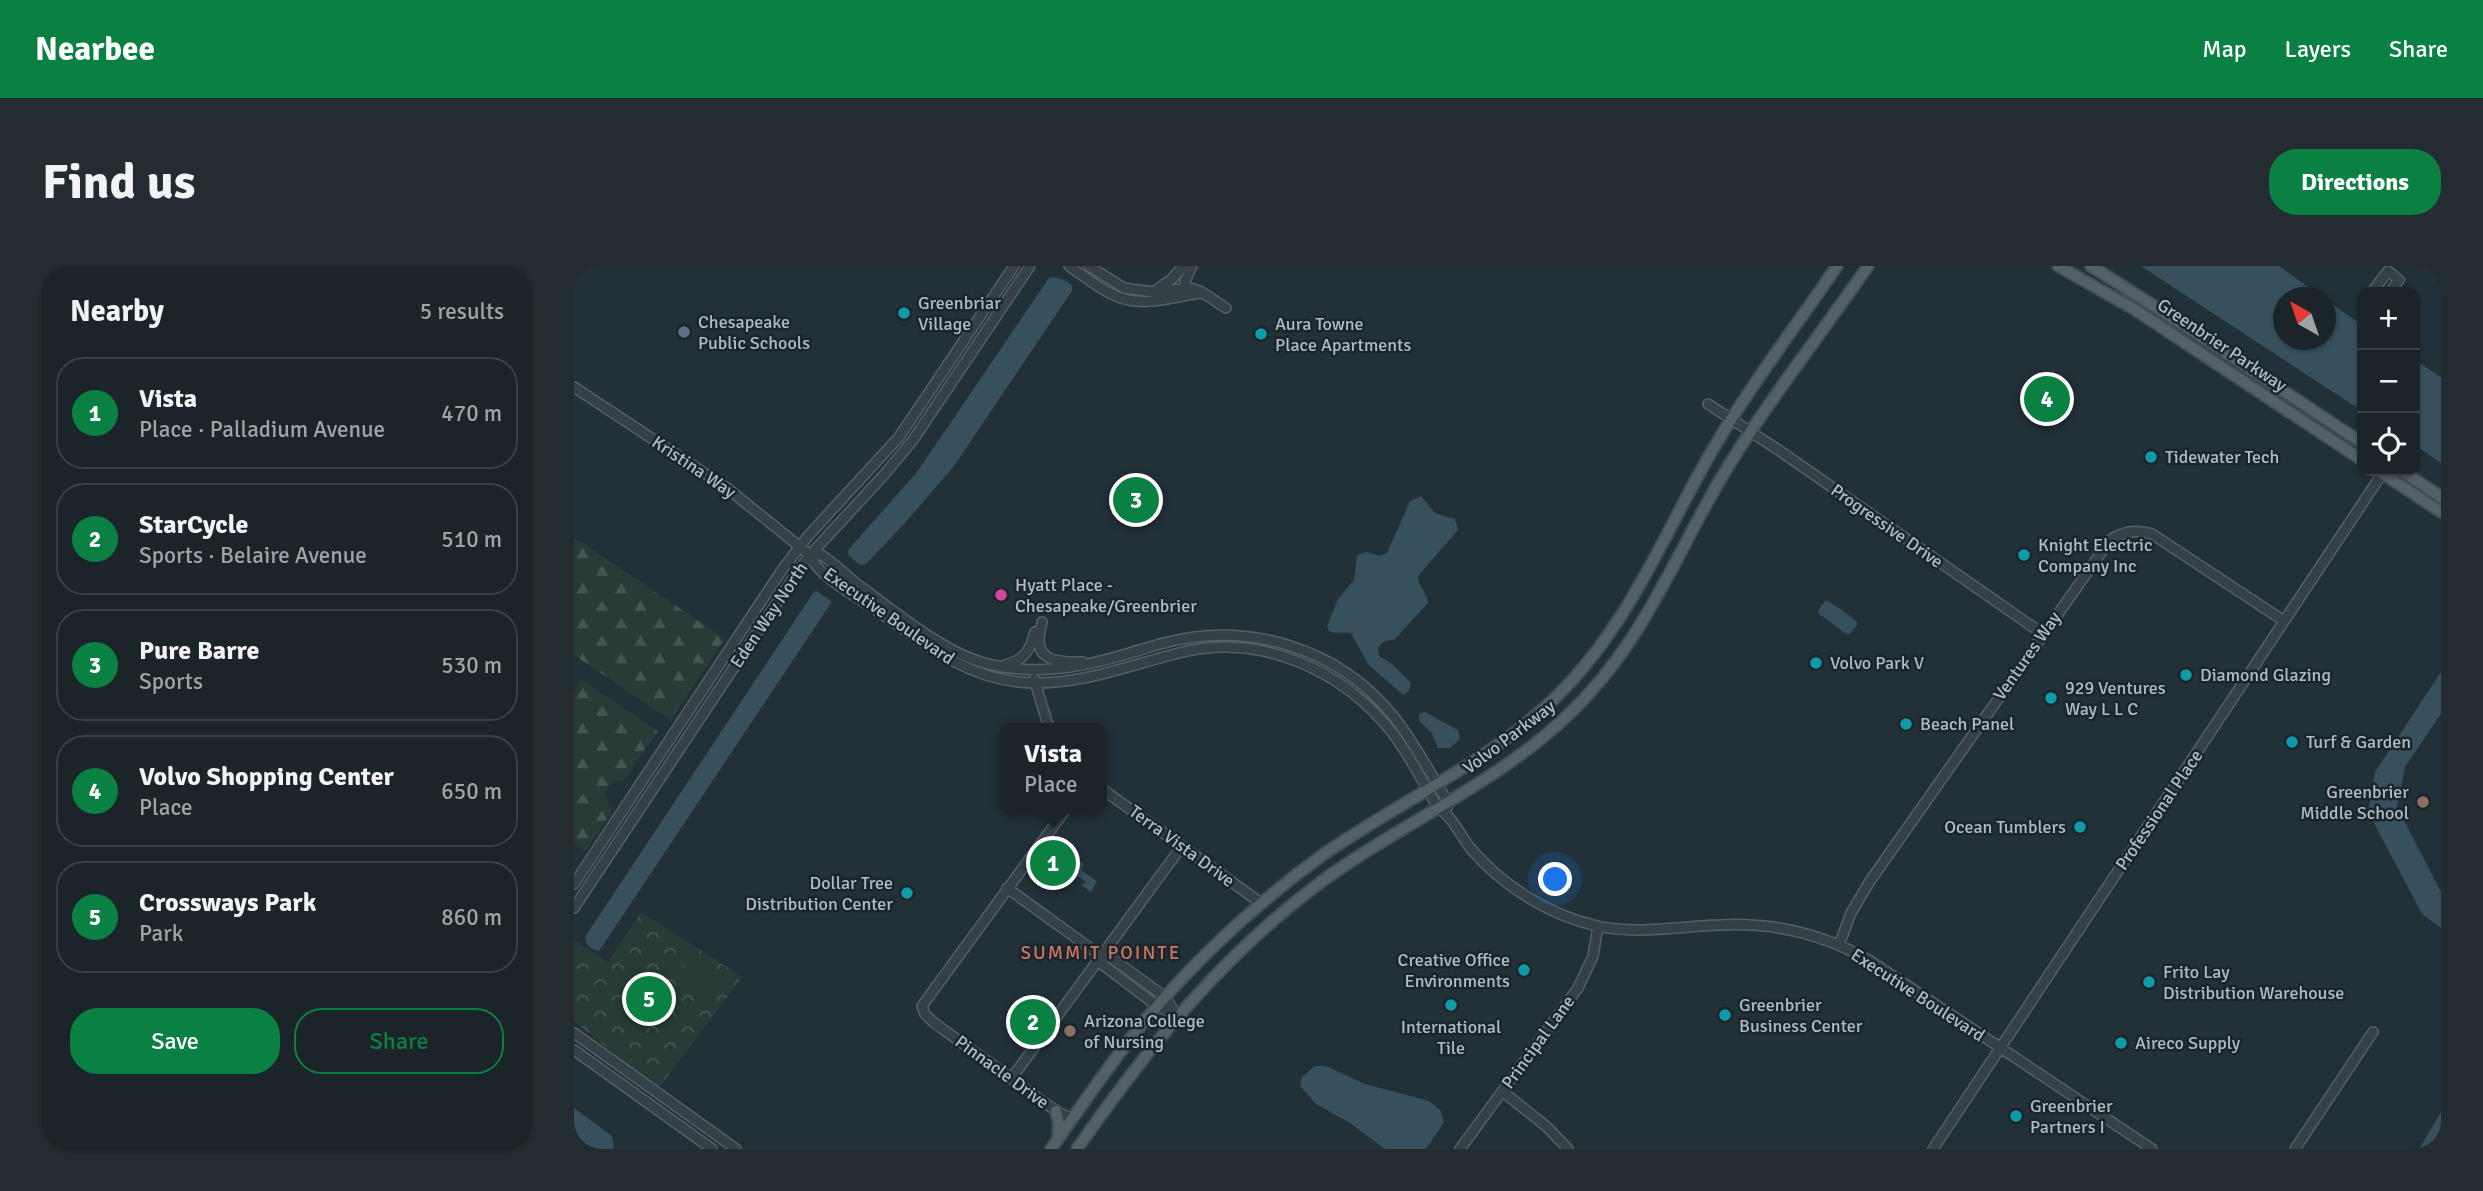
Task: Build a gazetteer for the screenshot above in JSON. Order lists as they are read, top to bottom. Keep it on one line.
{"streets":{"main road":["Greenbrier Parkway","Volvo Parkway"],"street":["Kristina Way","Progressive Drive","Eden Way North","Executive Boulevard","Ventures Way","Professional Place","Terra Vista Drive","Principal Lane","Pinnacle Drive"]},"crossings":[["Kristina Way","Eden Way North"],["Kristina Way","Executive Boulevard"],["Progressive Drive","Ventures Way"],["Progressive Drive","Volvo Parkway"],["Eden Way North","Executive Boulevard"],["Executive Boulevard","Ventures Way"],["Executive Boulevard","Volvo Parkway"],["Executive Boulevard","Professional Place"],["Executive Boulevard","Principal Lane"],["Ventures Way","Professional Place"],["Volvo Parkway","Terra Vista Drive"],["Volvo Parkway","Pinnacle Drive"]],"districts":["SUMMIT POINTE"],"places":["Greenbriar Village","Chesapeake Public Schools","Aura Towne Place Apartments","Tidewater Tech","Knight Electric Company Inc","Hyatt Place - Chesapeake/Greenbrier","Volvo Park V","Diamond Glazing","929 Ventures Way L L C","Beach Panel","Turf & Garden","Greenbrier Middle School","Ocean Tumblers","Dollar Tree Distribution Center","Creative Office Environments","Frito Lay Distribution Warehouse","International Tile","Greenbrier Business Center","Arizona College of Nursing","Aireco Supply","Greenbrier Partners I"],"north":"top left","page":{"header":"Nearbee","nav":["Map","Layers","Share"],"buttons":["Directions",["Save","Share"]],"title":"Find us","heading":["Nearby","5 results"],"map_buttons":["+","−"],"list":[{"mark":"1","name":"Vista","note":"Place · Palladium Avenue","value":"470 m"},{"mark":"2","name":"StarCycle","note":"Sports · Belaire Avenue","value":"510 m"},{"mark":"3","name":"Pure Barre","note":"Sports","value":"530 m"},{"mark":"4","name":"Volvo Shopping Center","note":"Place","value":"650 m"},{"mark":"5","name":"Crossways Park","note":"Park","value":"860 m"}],"pins":["4","3","1","5","2"],"popup":["Vista","Place"]}}
